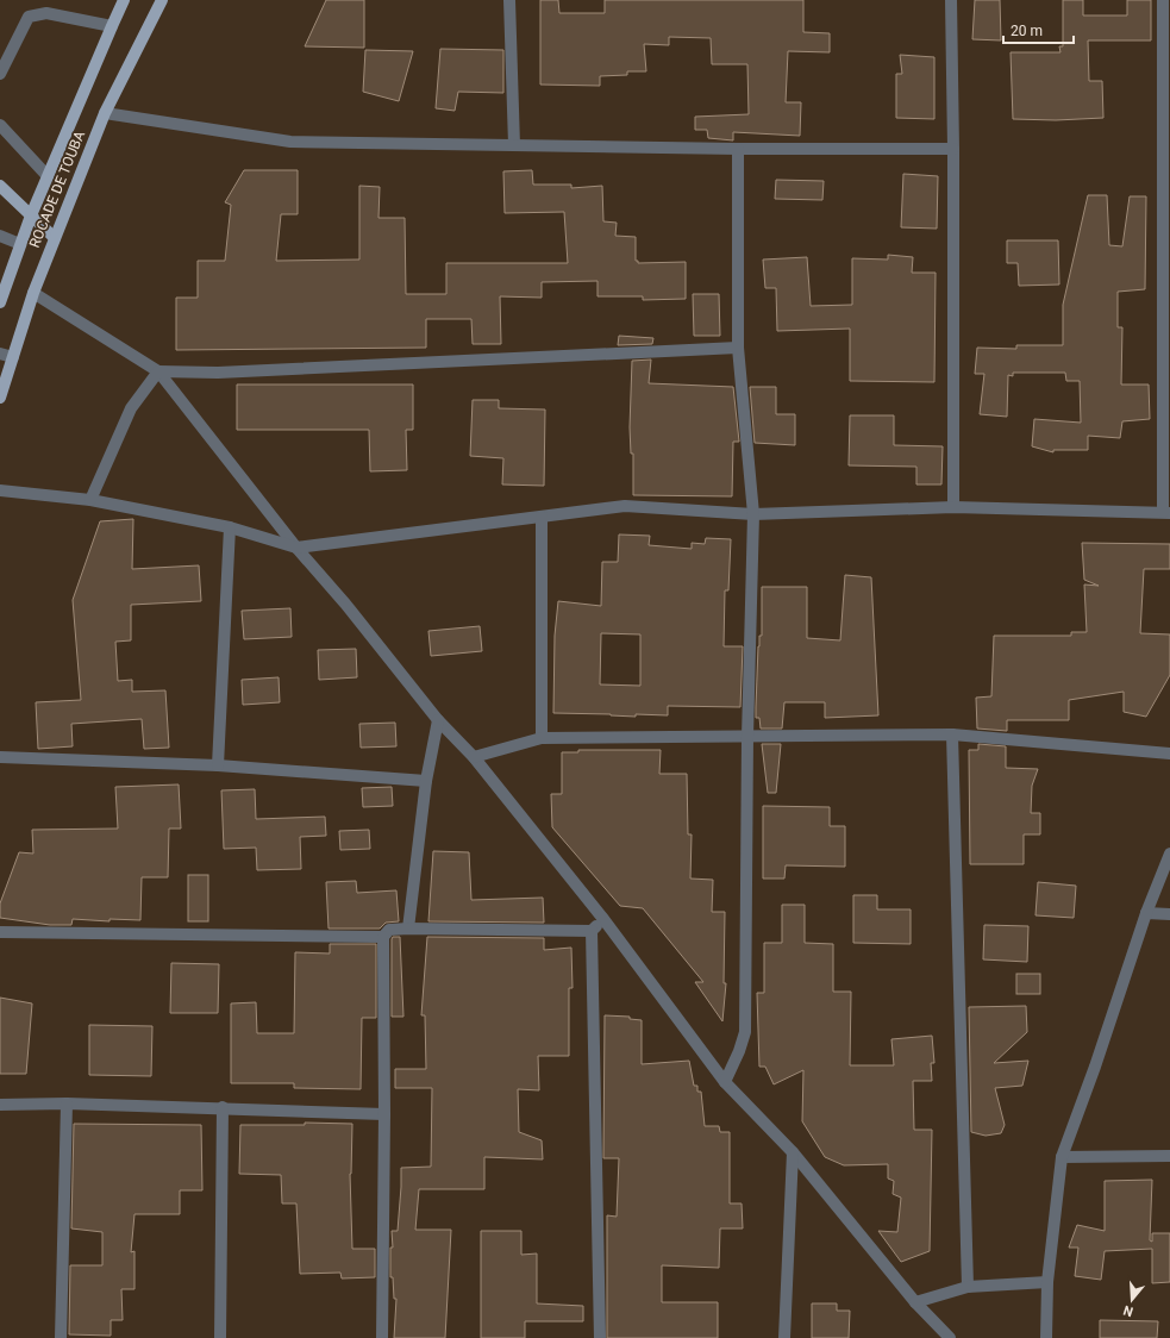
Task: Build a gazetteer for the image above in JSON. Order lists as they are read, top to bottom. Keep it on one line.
{"streets":{"main road":["ROCADE DE TOUBA"]},"scale_bar":"20 m","north":"bottom"}
